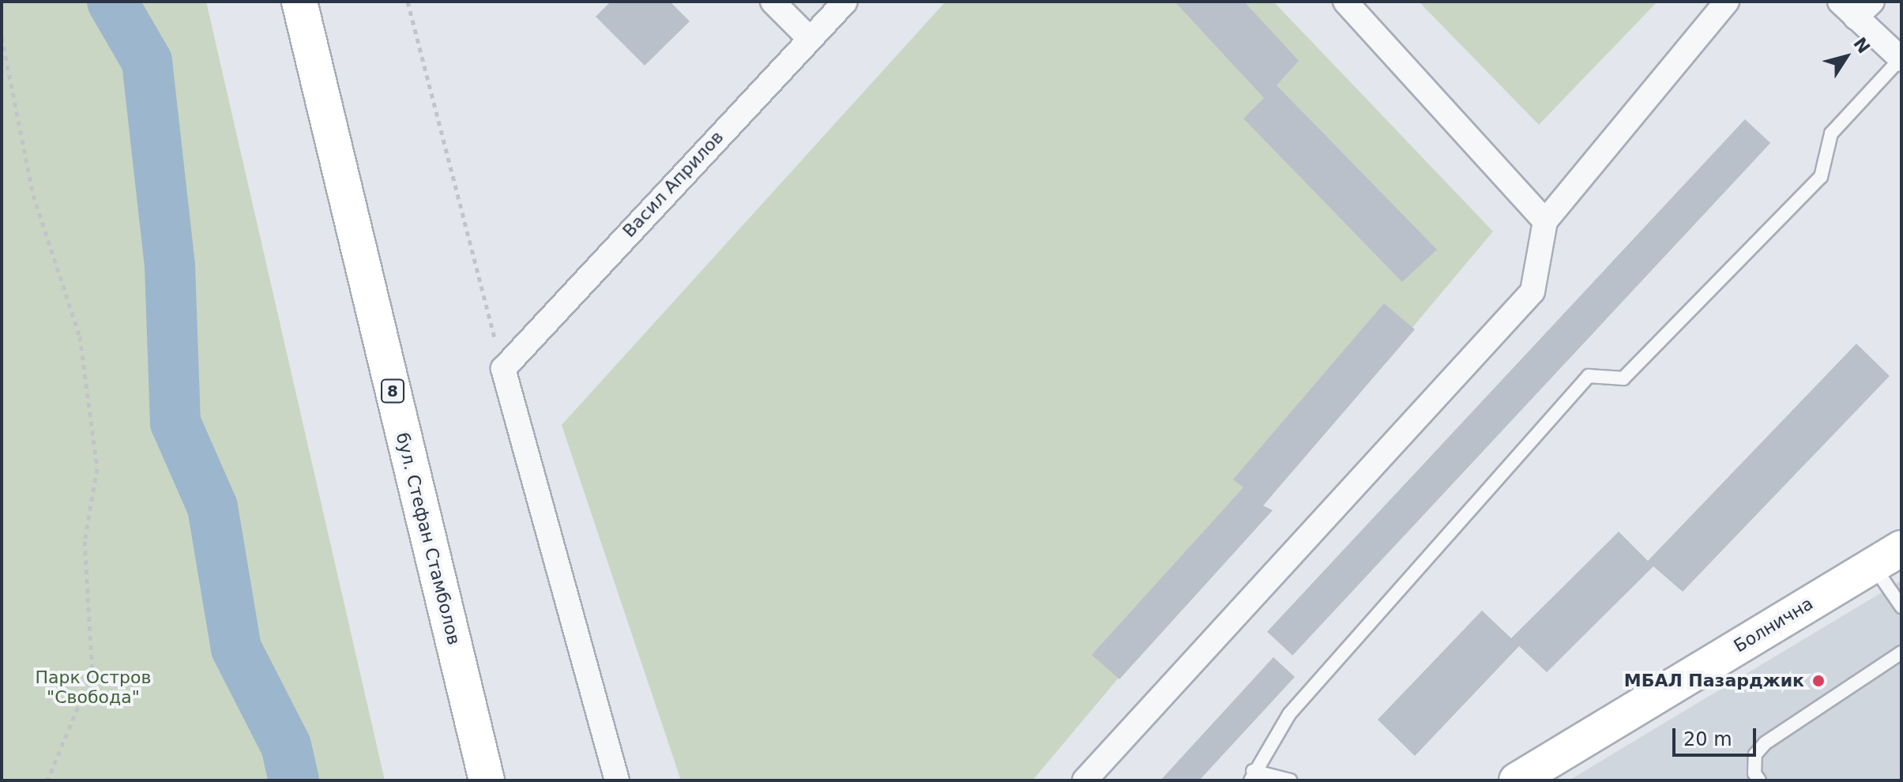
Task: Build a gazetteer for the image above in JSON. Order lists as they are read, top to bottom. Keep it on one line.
{"streets":{"main road":["8","бул. Стефан Стамболов","Болнична"],"street":["Васил Априлов"]},"parks":["Парк Остров \"Свобода\""],"places":["МБАЛ Пазарджик"],"scale_bar":"20 m","north":"top right"}
